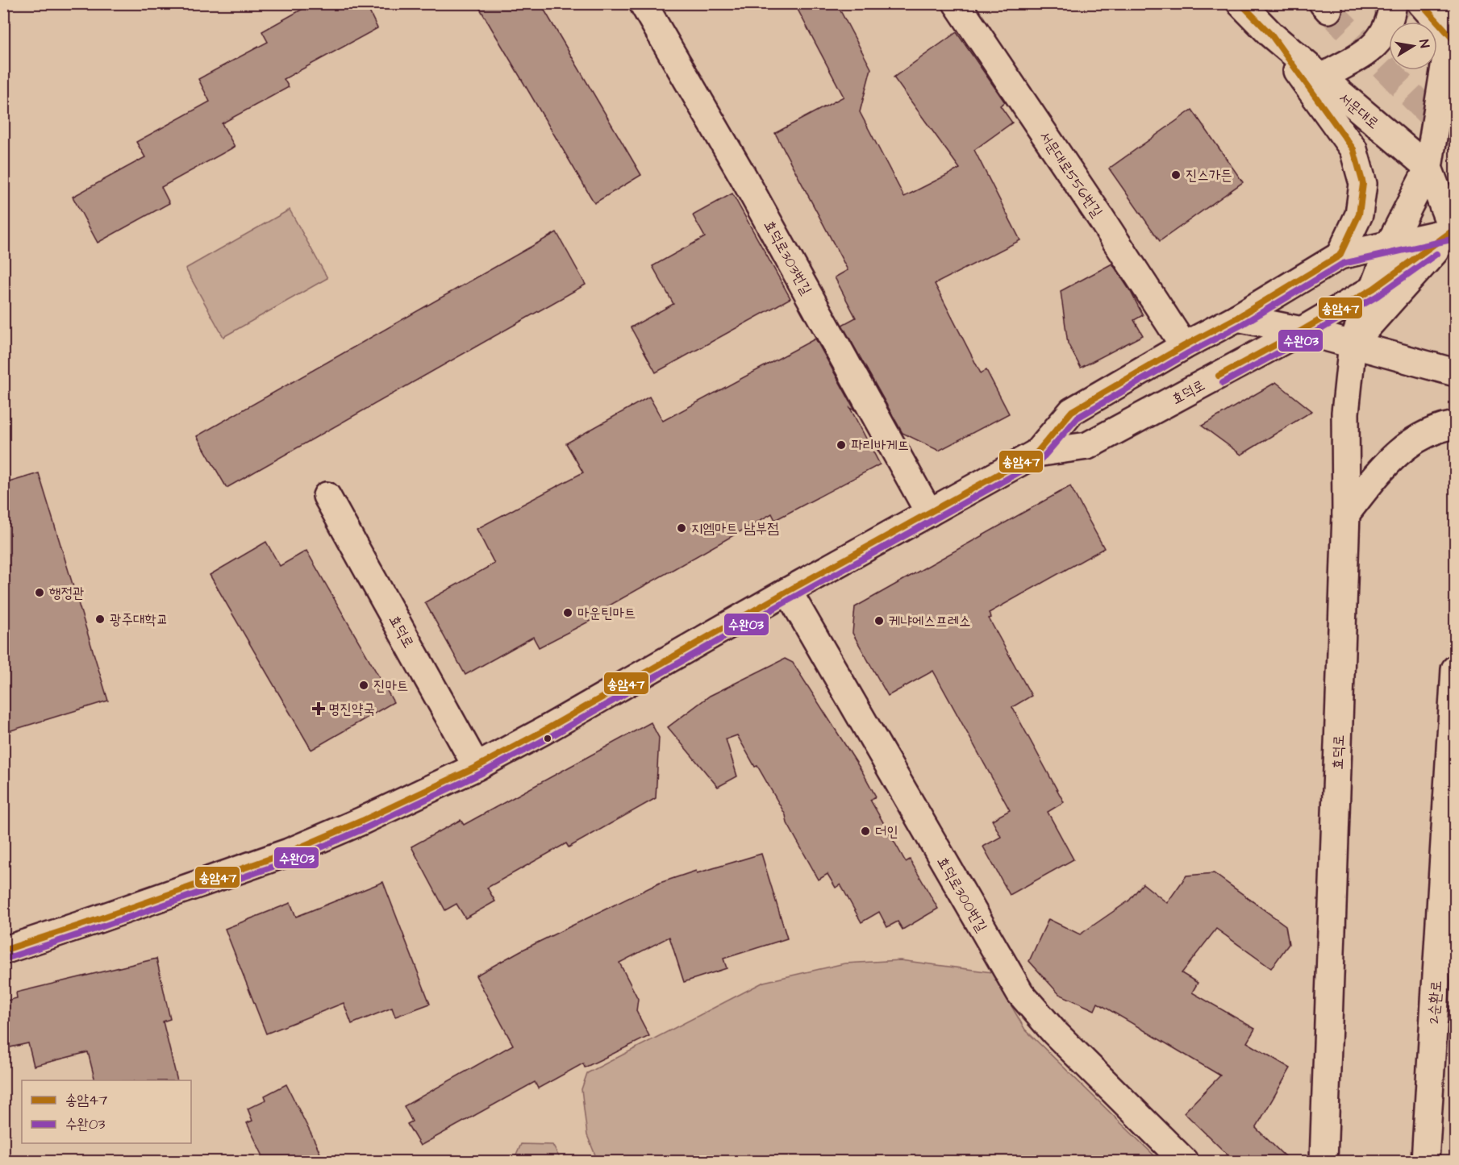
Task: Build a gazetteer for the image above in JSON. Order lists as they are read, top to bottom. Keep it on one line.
{"streets":{"main road":["서문대로","서문대로556번길","효덕로303번길","효덕로","효덕로300번길","2순환로"]},"crossings":[["서문대로","효덕로"],["서문대로556번길","효덕로"],["효덕로303번길","효덕로"],["효덕로","효덕로300번길"]],"places":{"other":["진스가든","파리바게뜨","지엠마트 남부점","행정관","마운틴마트","광주대학교","케냐에스프레소","진마트","더인"],"health":["명진약국"]},"lines":["transit line 송암47","transit line 수완03"],"legend":["송암47","수완03"],"north":"right"}
